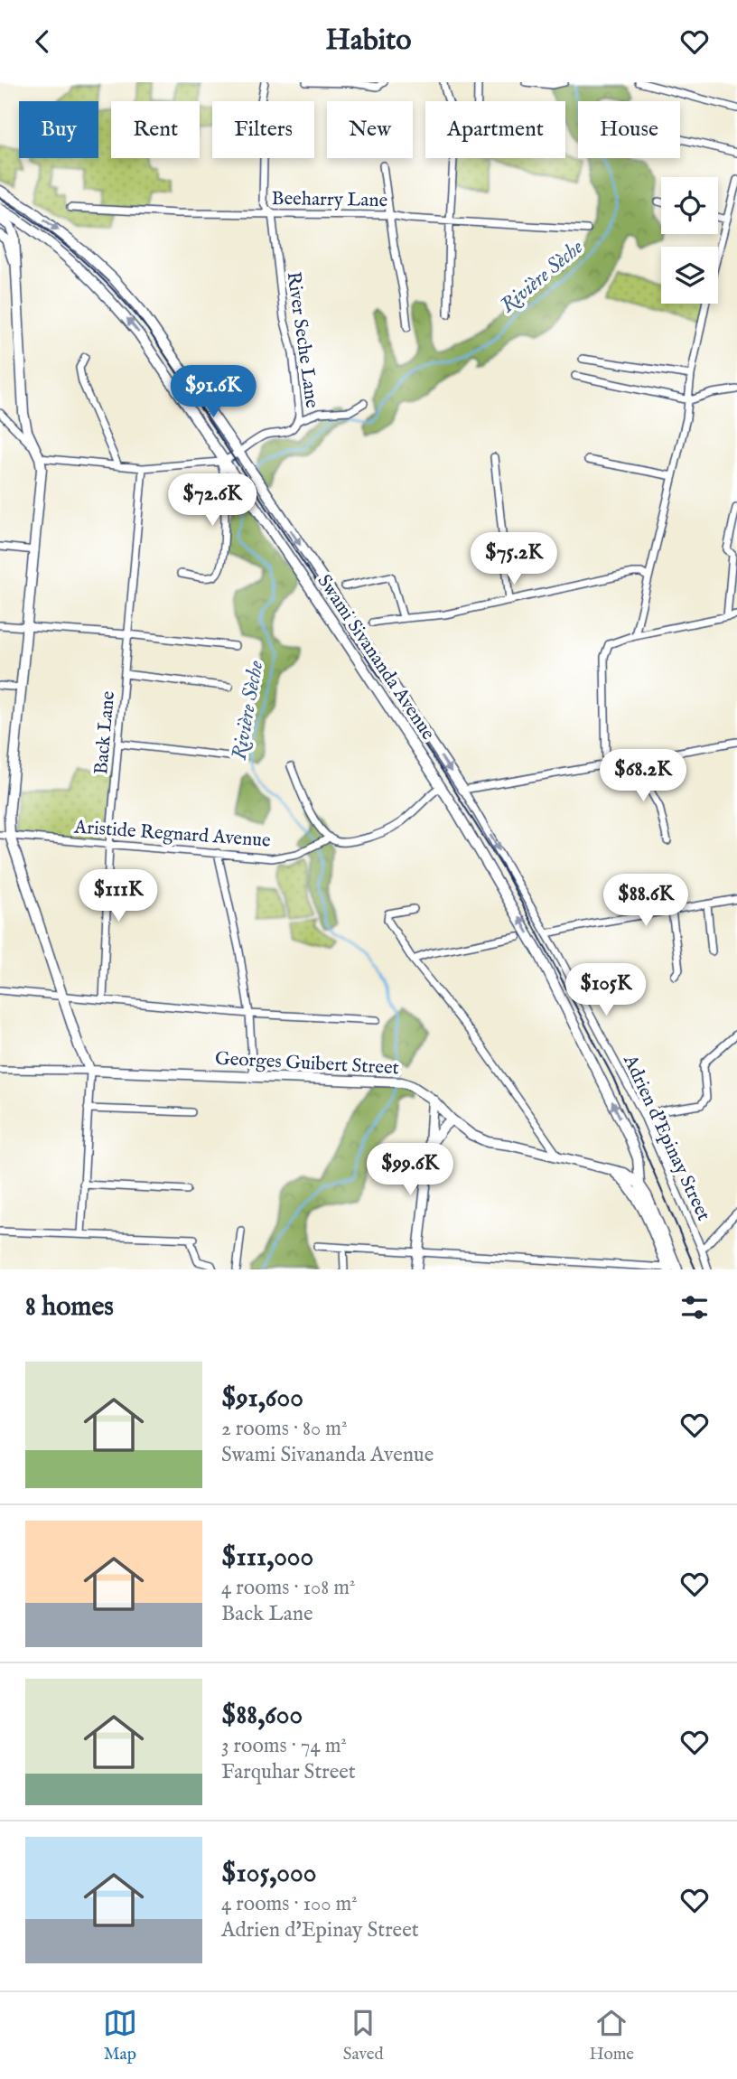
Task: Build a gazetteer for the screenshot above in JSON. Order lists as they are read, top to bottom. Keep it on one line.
{"streets":{"street":["Beeharry Lane","River Seche Lane","Swami Sivananda Avenue","Back Lane","Aristide Regnard Avenue","Georges Guibert Street","Adrien d'Epinay Street"]},"crossings":[["Beeharry Lane","River Seche Lane"],["River Seche Lane","Swami Sivananda Avenue"],["Swami Sivananda Avenue","Georges Guibert Street"],["Back Lane","Aristide Regnard Avenue"]],"water":["Rivière Sèche"],"page":{"header":"Habito","chip":["Buy","Rent","Filters","New","Apartment","House"],"price":["$91.6K","$72.6K","$75.2K","$68.2K","$111K","$88.6K","$105K","$99.6K"],"heading":"8 homes","list":[{"name":"$91,600","note":"2 rooms · 80 m² · Swami Sivananda Avenue"},{"name":"$111,000","note":"4 rooms · 108 m² · Back Lane"},{"name":"$88,600","note":"3 rooms · 74 m² · Farquhar Street"},{"name":"$105,000","note":"4 rooms · 100 m² · Adrien d'Epinay Street"}],"tabs":["Map","Saved","Home"]}}
